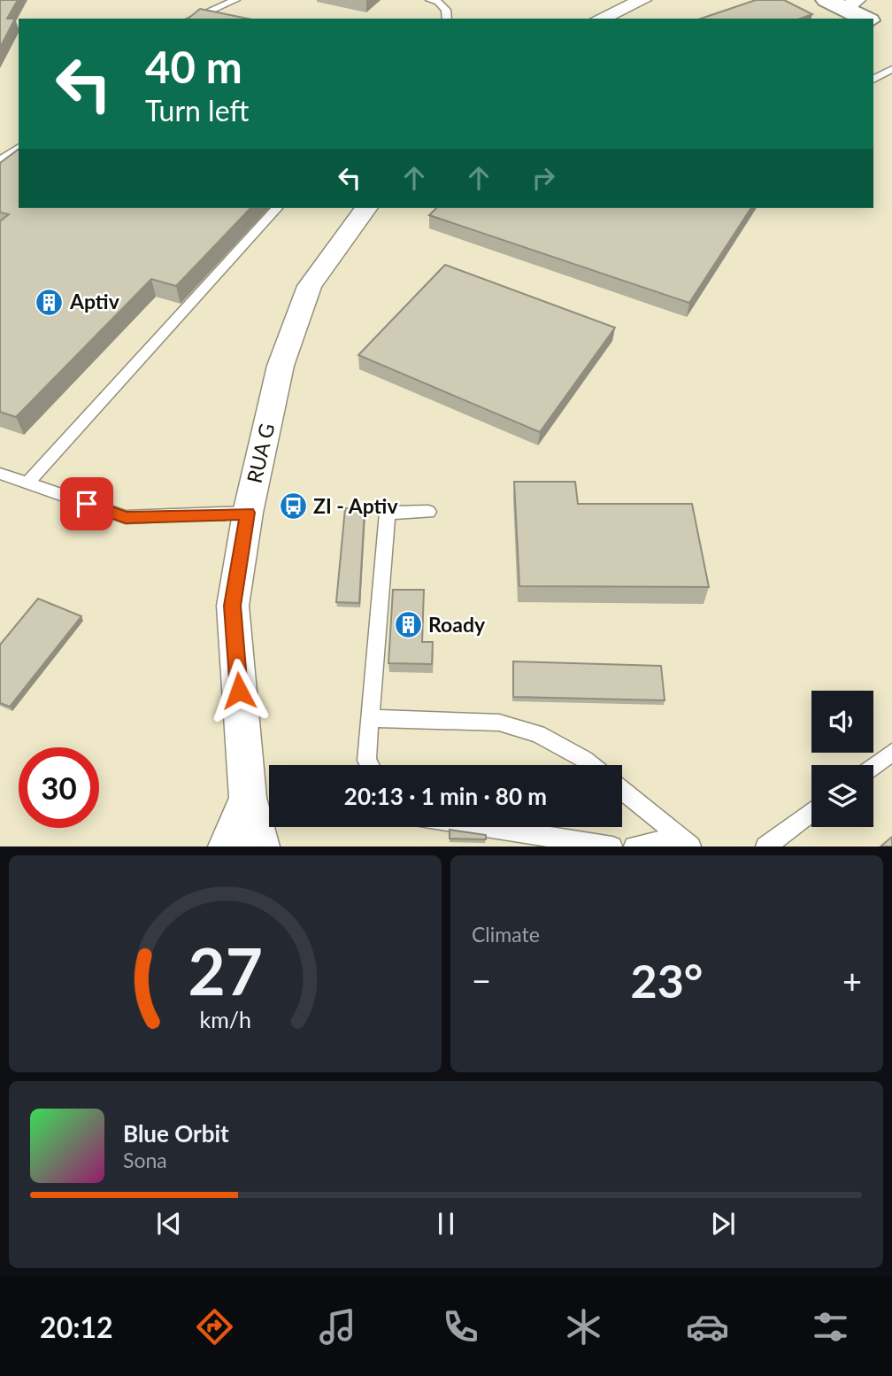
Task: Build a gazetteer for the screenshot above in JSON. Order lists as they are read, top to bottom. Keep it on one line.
{"streets":{"street":["RUA G"]},"places":{"building":["Aptiv","Roady"],"bus stop":["ZI - Aptiv"]},"page":{"turn":["40 m","Turn left"],"limit":"30","trip":"20:13 · 1 min · 80 m","tile":"Climate","heat":["−","23°","+"],"song":["Blue Orbit","Sona"],"tabs":"20:12","gauge":["27","km/h"]}}
